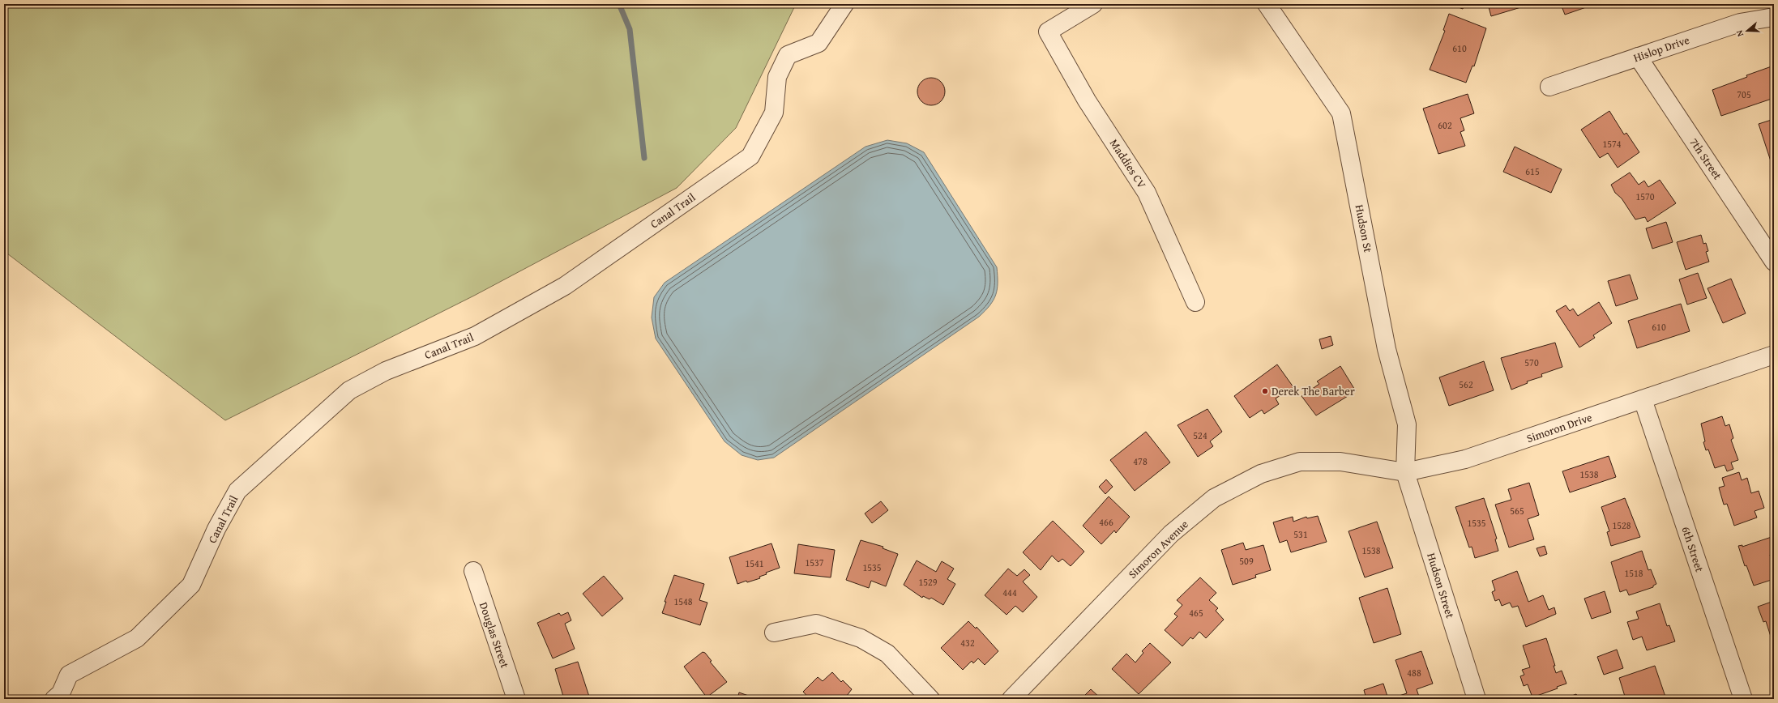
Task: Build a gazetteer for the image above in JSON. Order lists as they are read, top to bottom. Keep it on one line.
{"streets":{"street":["Hislop Drive","7th Street","Maddies CV","Canal Trail","Hudson St","Simoron Drive","Simoron Avenue","6th Street","Hudson Street","Douglas Street"]},"crossings":[["Hislop Drive","7th Street"],["Hudson St","Simoron Drive"],["Hudson St","Hudson Street"],["Simoron Drive","Simoron Avenue"],["Simoron Drive","6th Street"],["Simoron Drive","Hudson Street"]],"places":["Derek The Barber"],"house_numbers":["610","705","602","1574","615","1570","610","570","562","524","478","1538","565","466","1535","1528","531","1538","509","1537","1541","1535","1518","1529","444","1548","465","432","488"],"north":"left"}
